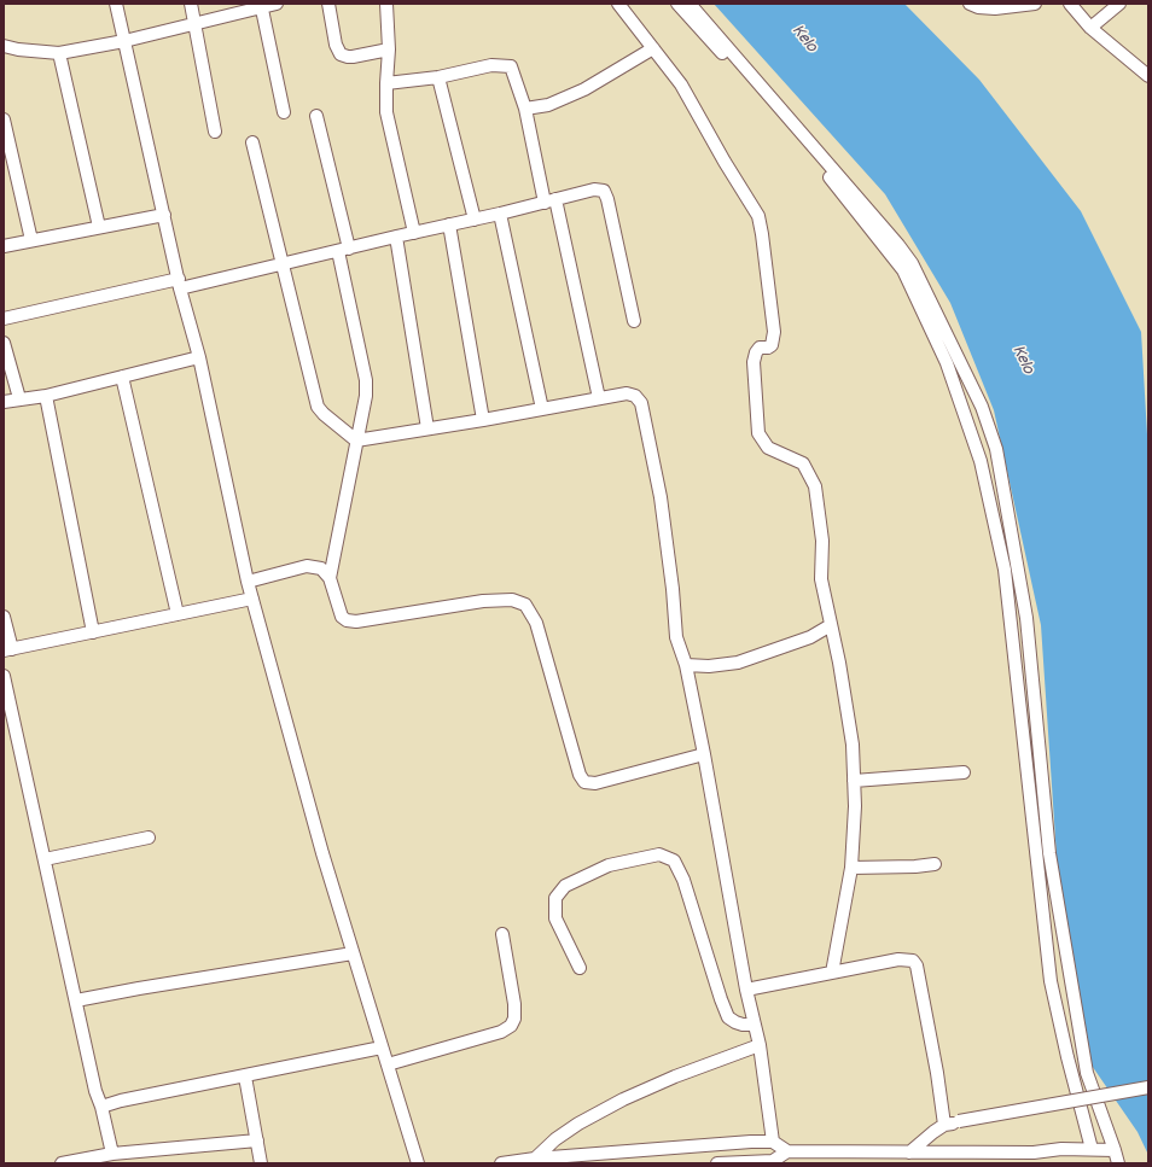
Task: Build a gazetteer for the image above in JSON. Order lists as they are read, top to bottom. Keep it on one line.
{"water":["Kelo"]}
